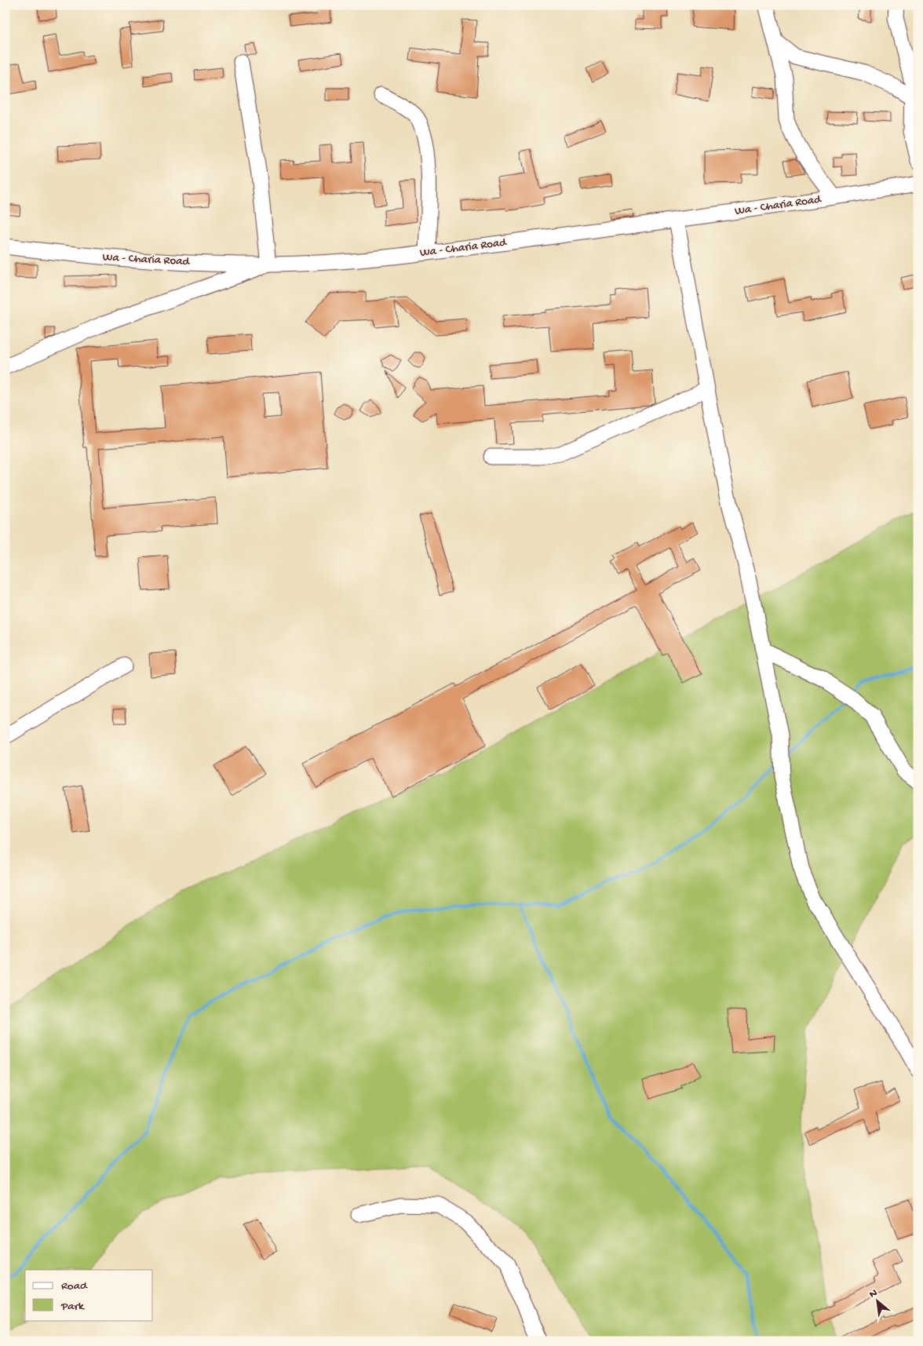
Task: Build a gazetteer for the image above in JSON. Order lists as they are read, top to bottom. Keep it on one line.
{"streets":{"street":["Wa - Charia Road"]},"legend":["Road","Park"],"north":"top left"}
